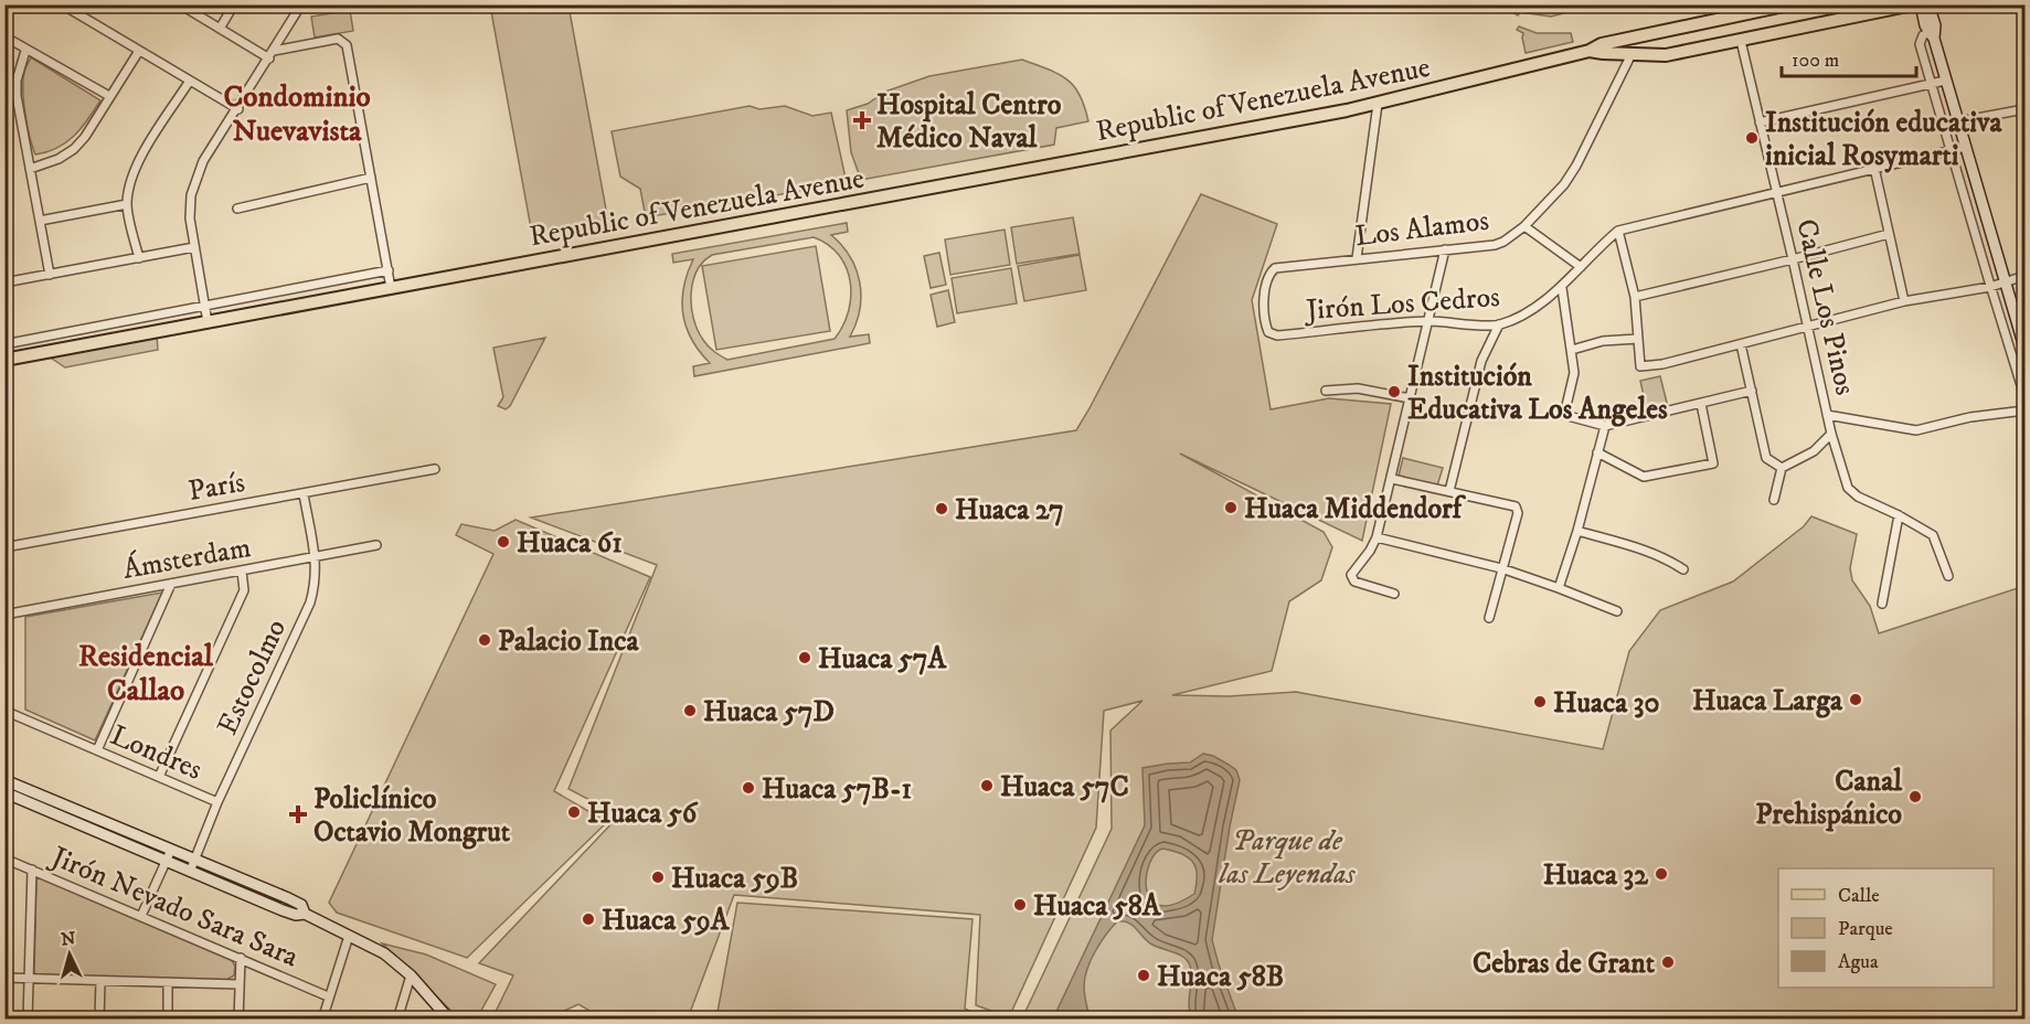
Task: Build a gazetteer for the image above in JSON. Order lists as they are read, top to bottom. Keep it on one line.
{"streets":{"main road":["Republic of Venezuela Avenue"],"street":["Los Alamos","Jirón Los Cedros","Calle Los Pinos","París","Ámsterdam","Estocolmo","Londres","Jirón Nevado Sara Sara"]},"crossings":[["Republic of Venezuela Avenue","Los Alamos"],["Republic of Venezuela Avenue","Calle Los Pinos"],["Los Alamos","Jirón Los Cedros"],["Jirón Los Cedros","Calle Los Pinos"],["París","Estocolmo"],["Ámsterdam","Estocolmo"],["Estocolmo","Londres"]],"districts":["Condominio Nuevavista","Residencial Callao"],"parks":["Parque de las Leyendas"],"places":{"health":["Hospital Centro Médico Naval","Policlínico Octavio Mongrut"],"other":["Institución educativa inicial Rosymarti","Institución Educativa Los Angeles","Huaca Middendorf","Huaca 27","Huaca 61","Palacio Inca","Huaca 57A","Huaca Larga","Huaca 30","Huaca 57D","Huaca 57C","Huaca 57B-1","Canal Prehispánico","Huaca 56","Huaca 32","Huaca 59B","Huaca 58A","Huaca 59A","Cebras de Grant","Huaca 58B"]},"legend":["Calle","Parque","Agua"],"scale_bar":"100 m","north":"top"}
